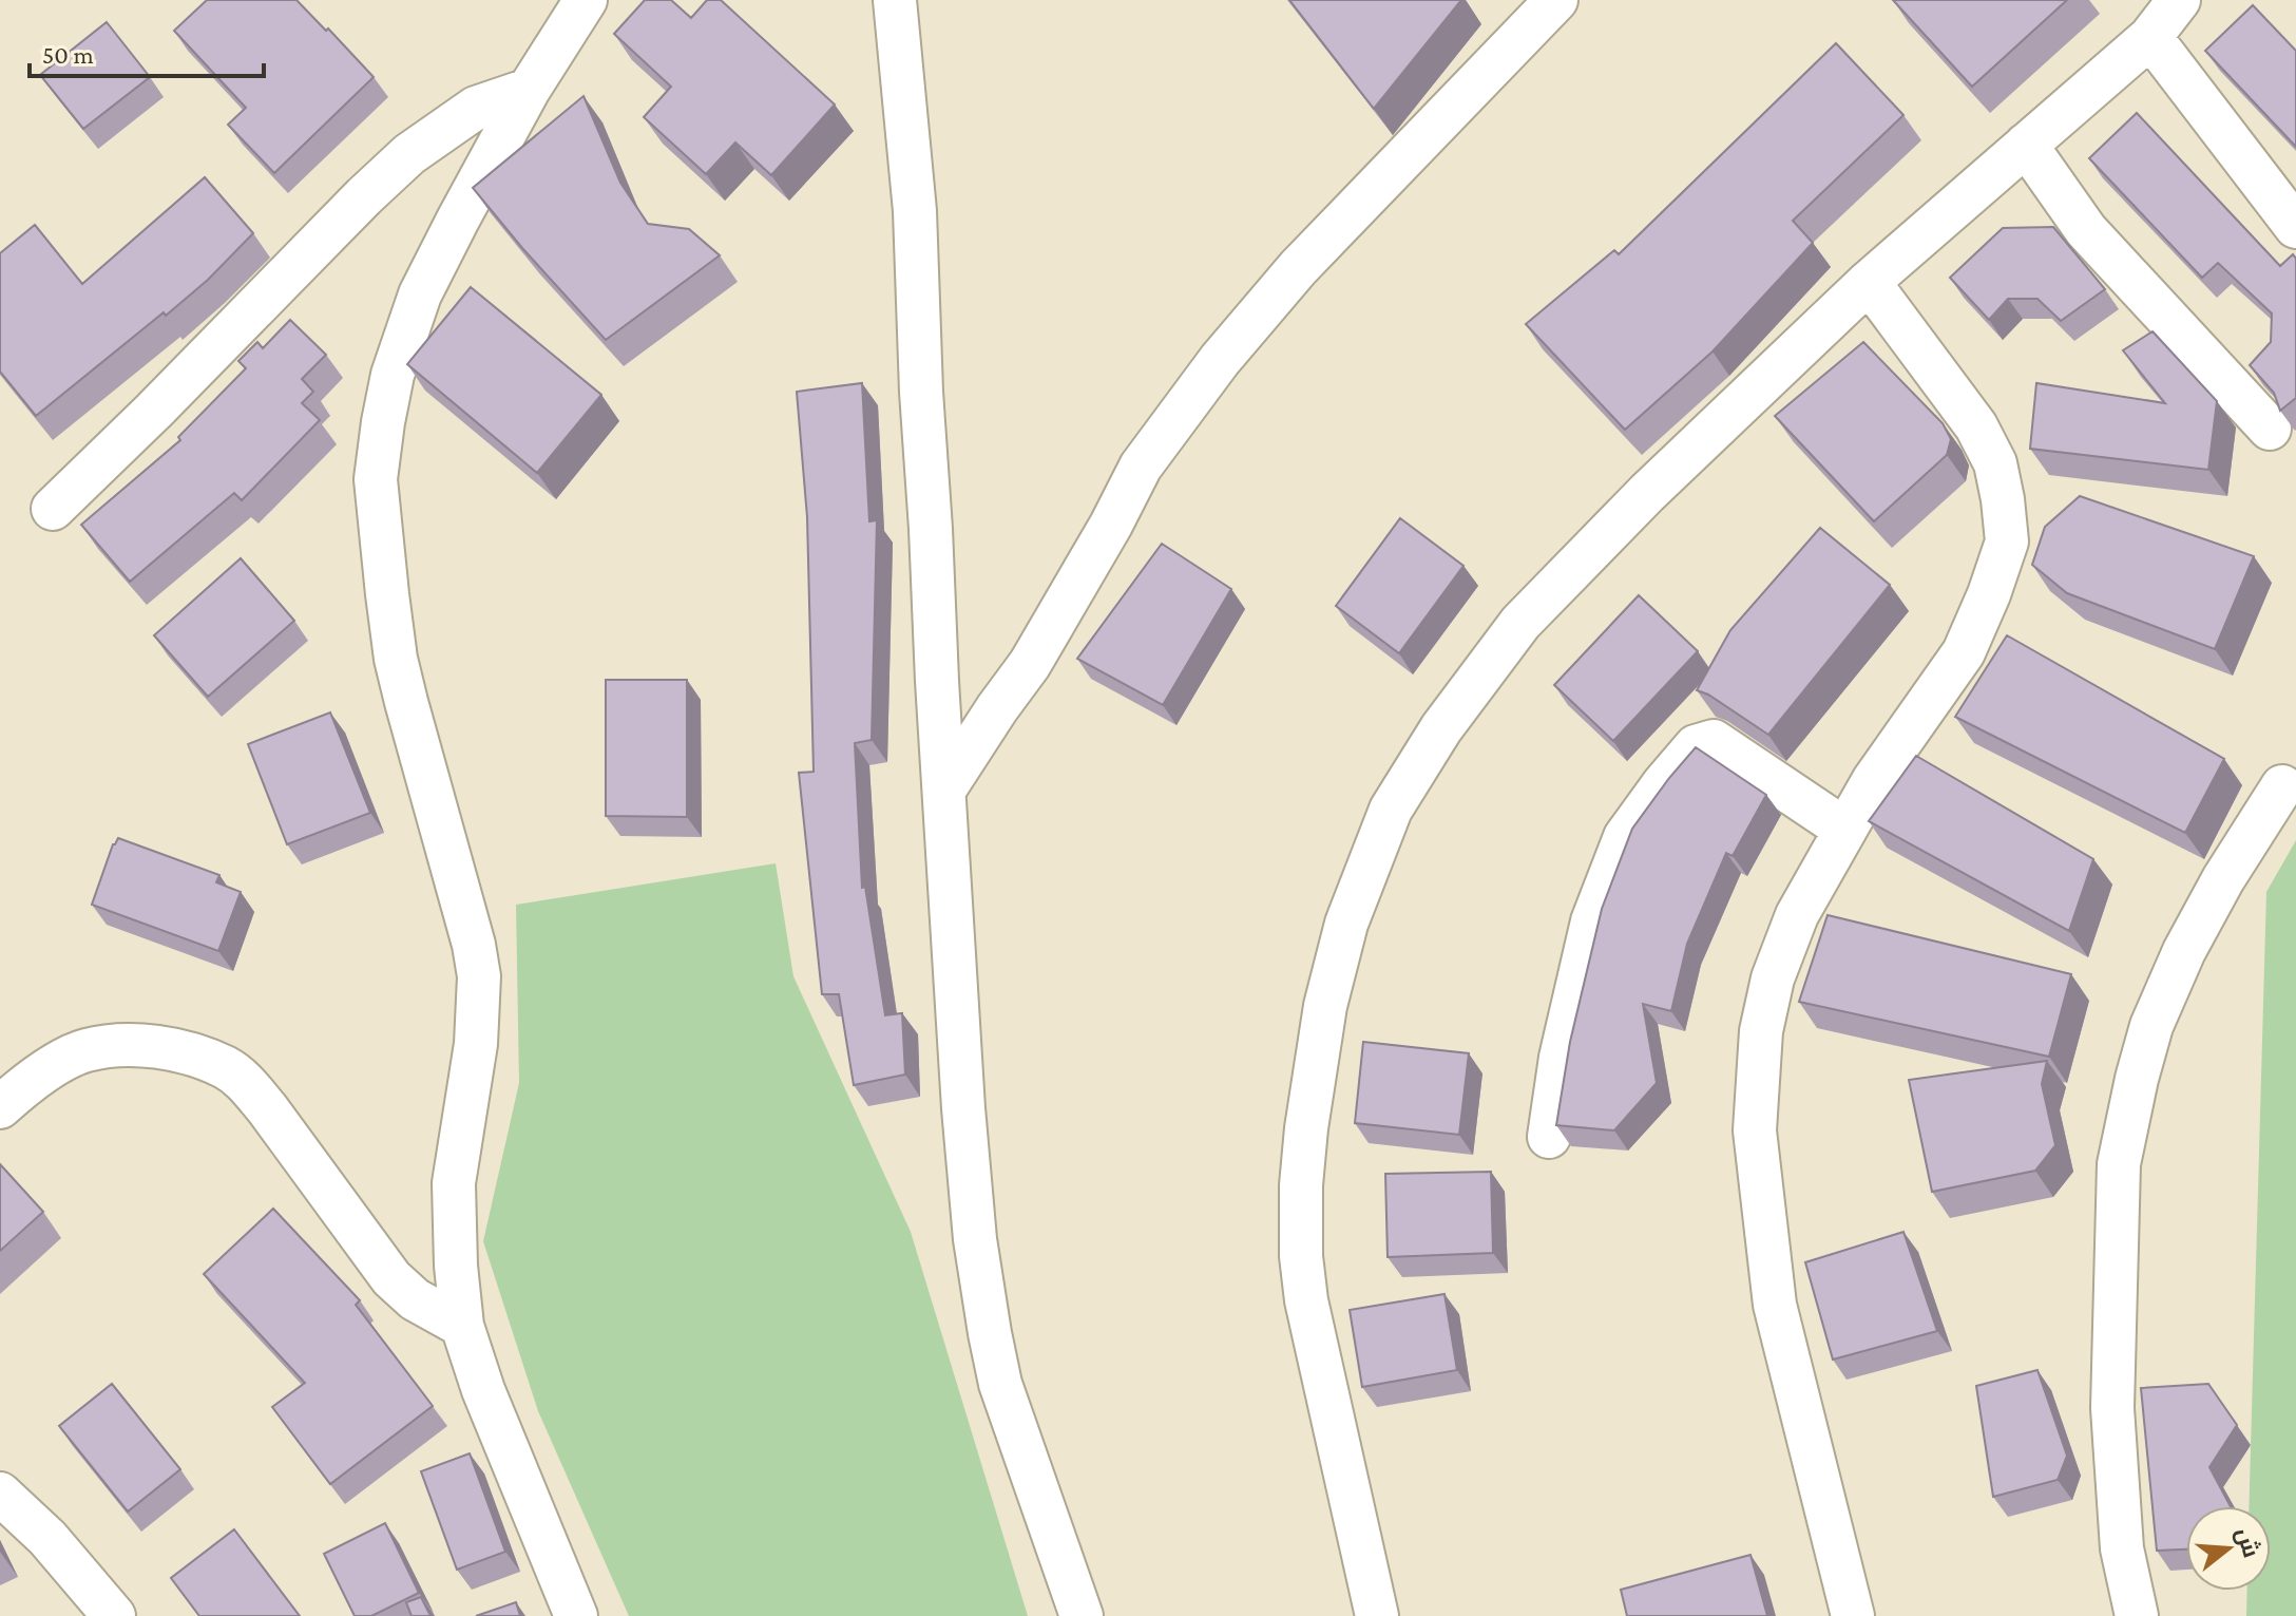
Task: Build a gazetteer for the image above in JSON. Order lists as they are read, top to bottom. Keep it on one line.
{"scale_bar":"50 m","north":"right"}
